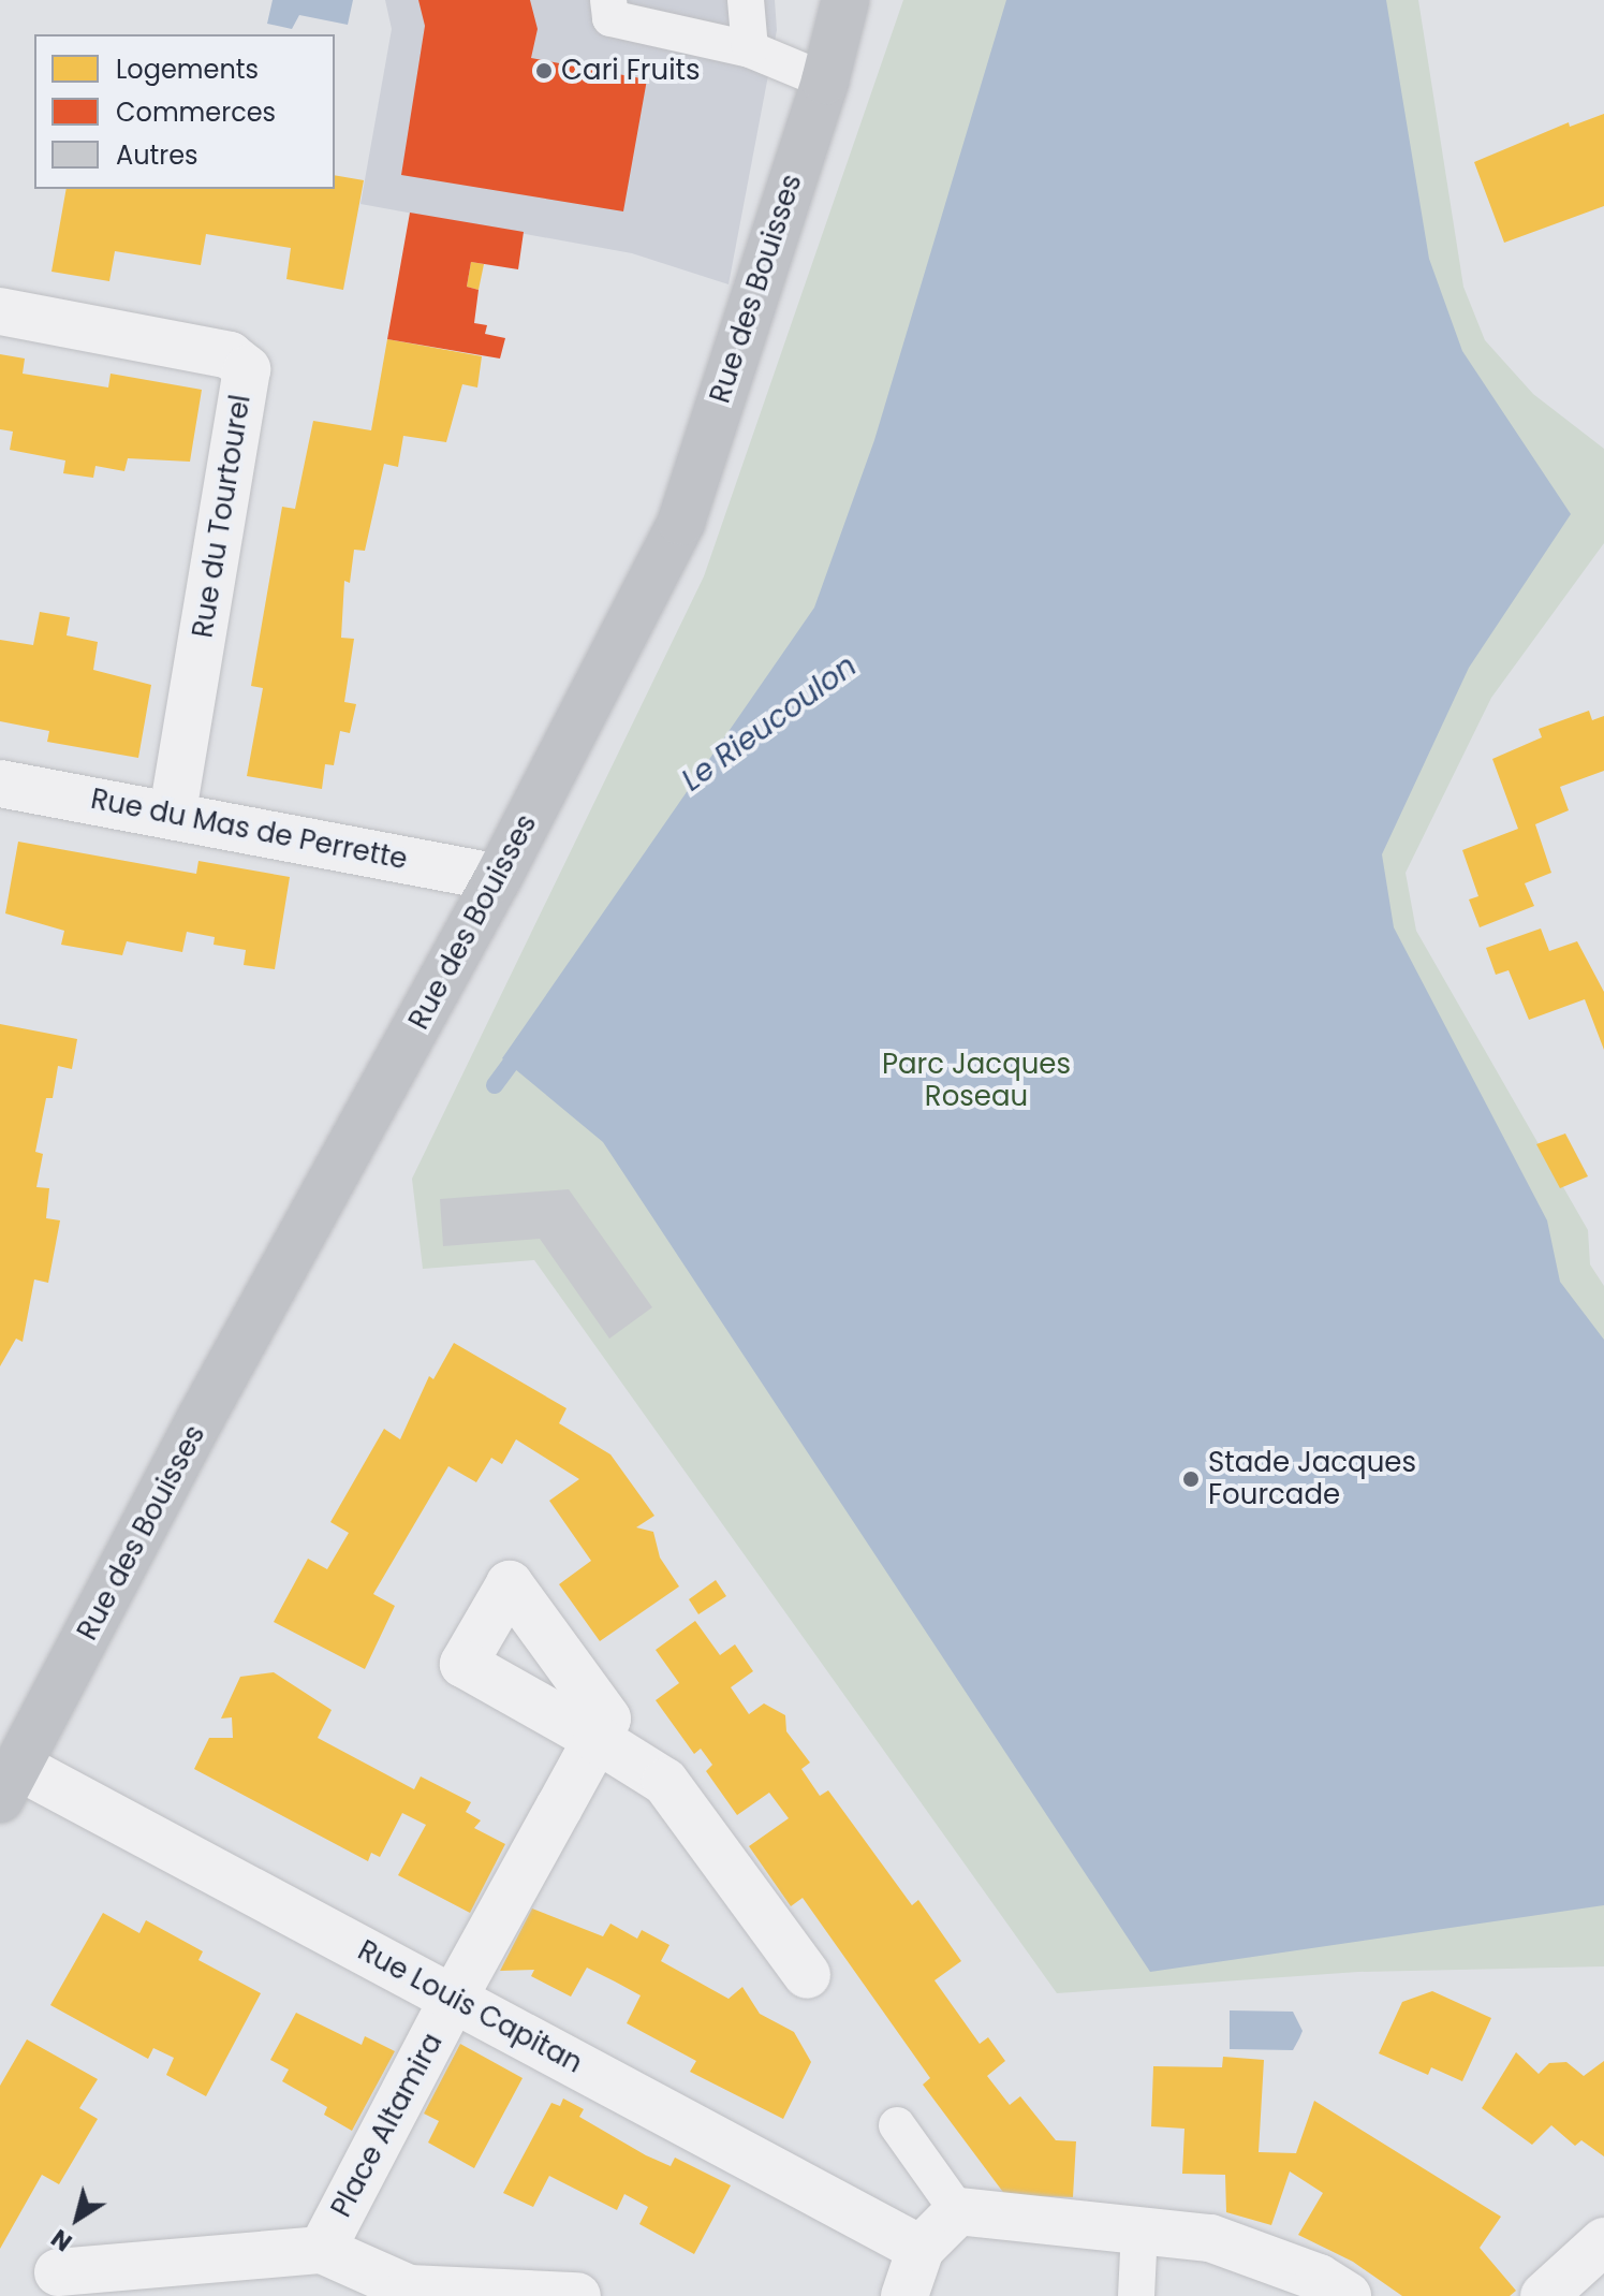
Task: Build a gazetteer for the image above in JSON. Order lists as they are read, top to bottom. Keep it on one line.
{"streets":{"street":["Rue des Bouisses","Rue du Tourtourel","Rue du Mas de Perrette","Rue Louis Capitan","Place Altamira"]},"crossings":[["Rue des Bouisses","Rue du Mas de Perrette"],["Rue des Bouisses","Rue Louis Capitan"],["Rue du Tourtourel","Rue du Mas de Perrette"],["Rue Louis Capitan","Place Altamira"]],"water":["Le Rieucoulon"],"parks":["Parc Jacques Roseau"],"places":["Cari Fruits","Stade Jacques Fourcade"],"legend":["Logements","Commerces","Autres"],"north":"bottom left"}
